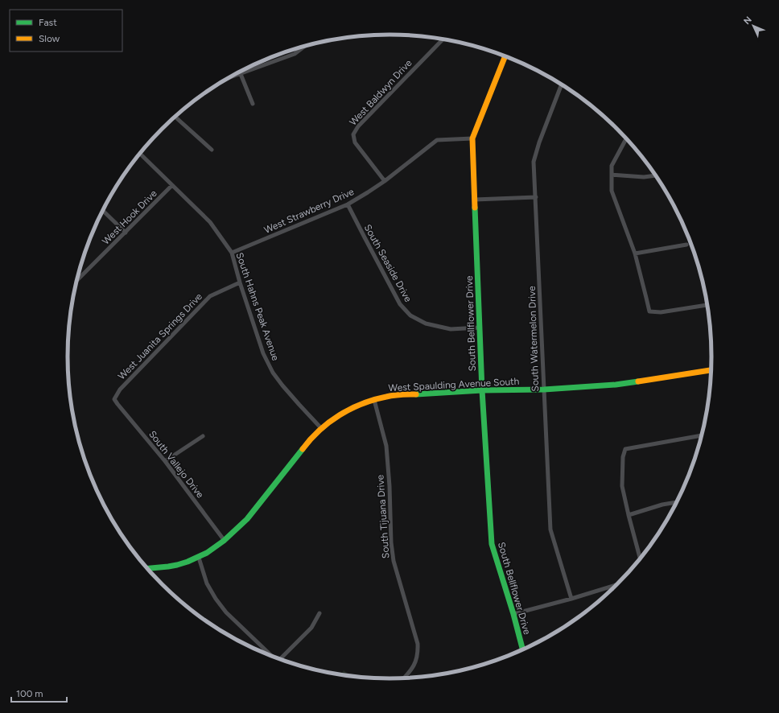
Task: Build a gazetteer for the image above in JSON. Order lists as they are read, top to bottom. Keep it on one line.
{"streets":{"street":["West Baldwyn Drive","West Strawberry Drive","West Hook Drive","South Seaside Drive","South Hahns Peak Avenue","South Bellflower Drive","West Juanita Springs Drive","South Watermelon Drive","West Spaulding Avenue South","South Vallejo Drive","South Tijuana Drive"]},"crossings":[["West Baldwyn Drive","West Strawberry Drive"],["West Strawberry Drive","South Seaside Drive"],["West Strawberry Drive","South Hahns Peak Avenue"],["West Strawberry Drive","South Bellflower Drive"],["West Hook Drive","South Hahns Peak Avenue"],["South Seaside Drive","South Bellflower Drive"],["South Hahns Peak Avenue","West Juanita Springs Drive"],["South Hahns Peak Avenue","West Spaulding Avenue South"],["South Bellflower Drive","West Spaulding Avenue South"],["West Juanita Springs Drive","South Vallejo Drive"],["South Watermelon Drive","West Spaulding Avenue South"],["West Spaulding Avenue South","South Vallejo Drive"],["West Spaulding Avenue South","South Tijuana Drive"]],"legend":["Fast","Slow"],"scale_bar":"100 m","north":"top left"}
